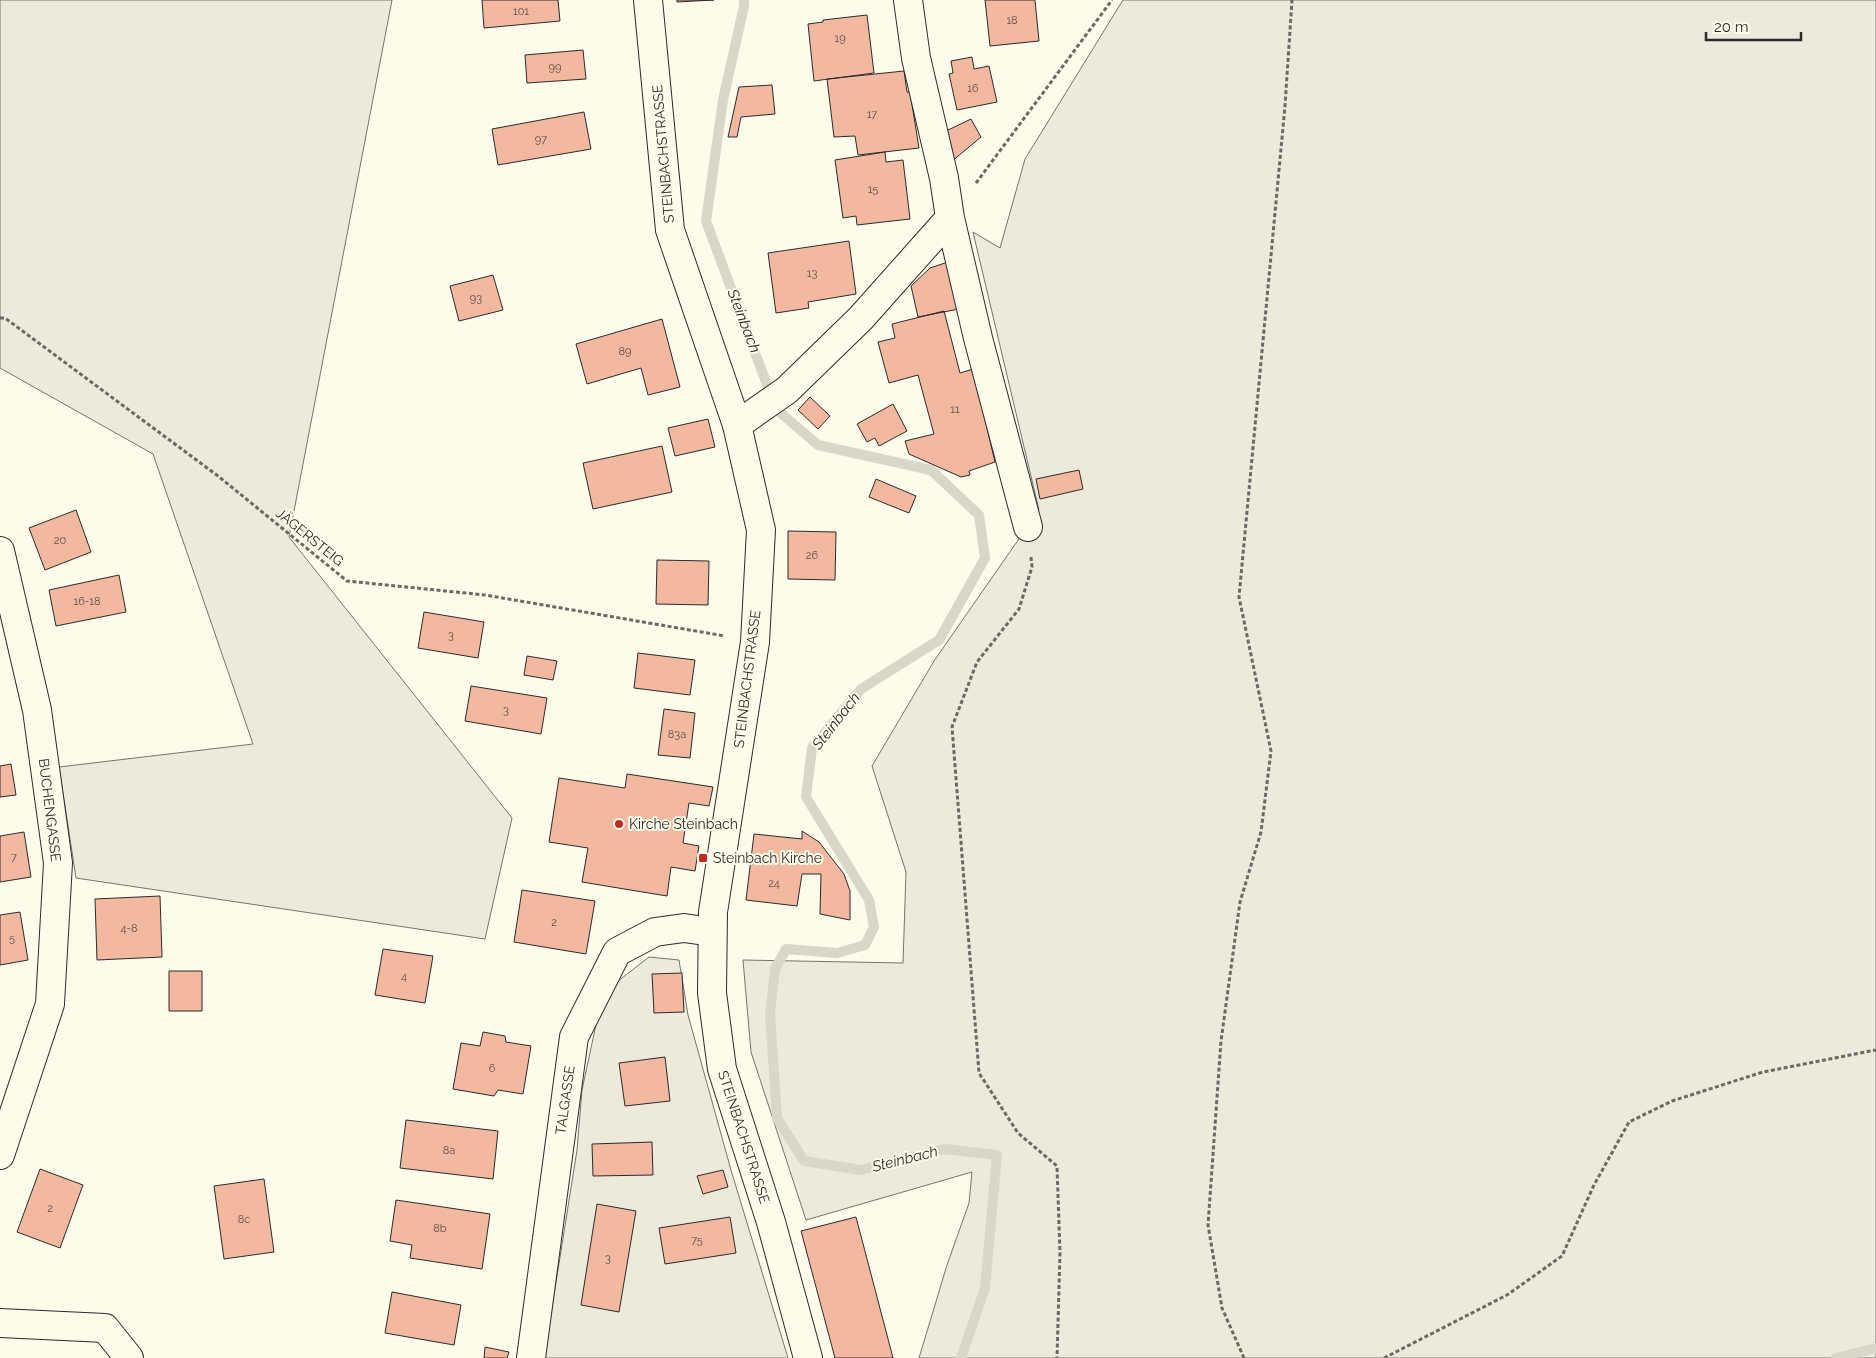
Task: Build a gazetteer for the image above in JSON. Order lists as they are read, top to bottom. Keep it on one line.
{"streets":{"street":["STEINBACHSTRASSE","BUCHENGASSE","TALGASSE"],"path":["JÄGERSTEIG"]},"crossings":[["STEINBACHSTRASSE","JÄGERSTEIG"],["STEINBACHSTRASSE","TALGASSE"]],"water":["Steinbach"],"places":{"other":["Kirche Steinbach"],"transit":["Steinbach Kirche"]},"house_numbers":["101","18","19","99","16","17","97","15","13","93","89","11","20","26","16-18","3","3","83a","7","24","2","4-8","5","4","6","8a","2","8c","8b","75","3"],"scale_bar":"20 m"}
